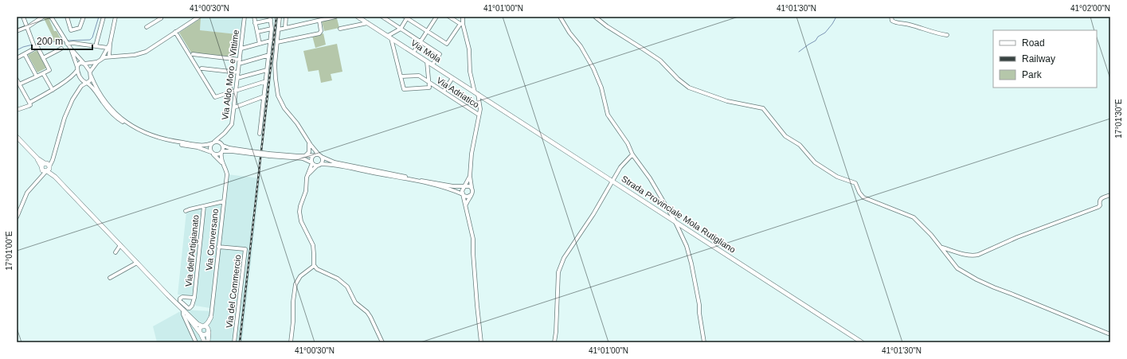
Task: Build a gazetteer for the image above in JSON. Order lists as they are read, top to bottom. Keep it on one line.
{"streets":{"main road":["Via Mola","Strada Provinciale Mola Rutigliano"],"street":["Via Aldo Moro e Vittime","Via Adriatico","Via Conversano","Via dell'Artigianato","Via del Commercio"]},"crossings":[["Via Mola","Strada Provinciale Mola Rutigliano"],["Via Aldo Moro e Vittime","Via Conversano"],["Via Conversano","Via dell'Artigianato"],["Via Conversano","Via del Commercio"]],"legend":["Road","Railway","Park"],"scale_bar":"200 m","coordinates":["41°00'30\"N","41°01'00\"N","41°01'30\"N","41°02'00\"N","17°01'30\"E","17°01'00\"E"]}
